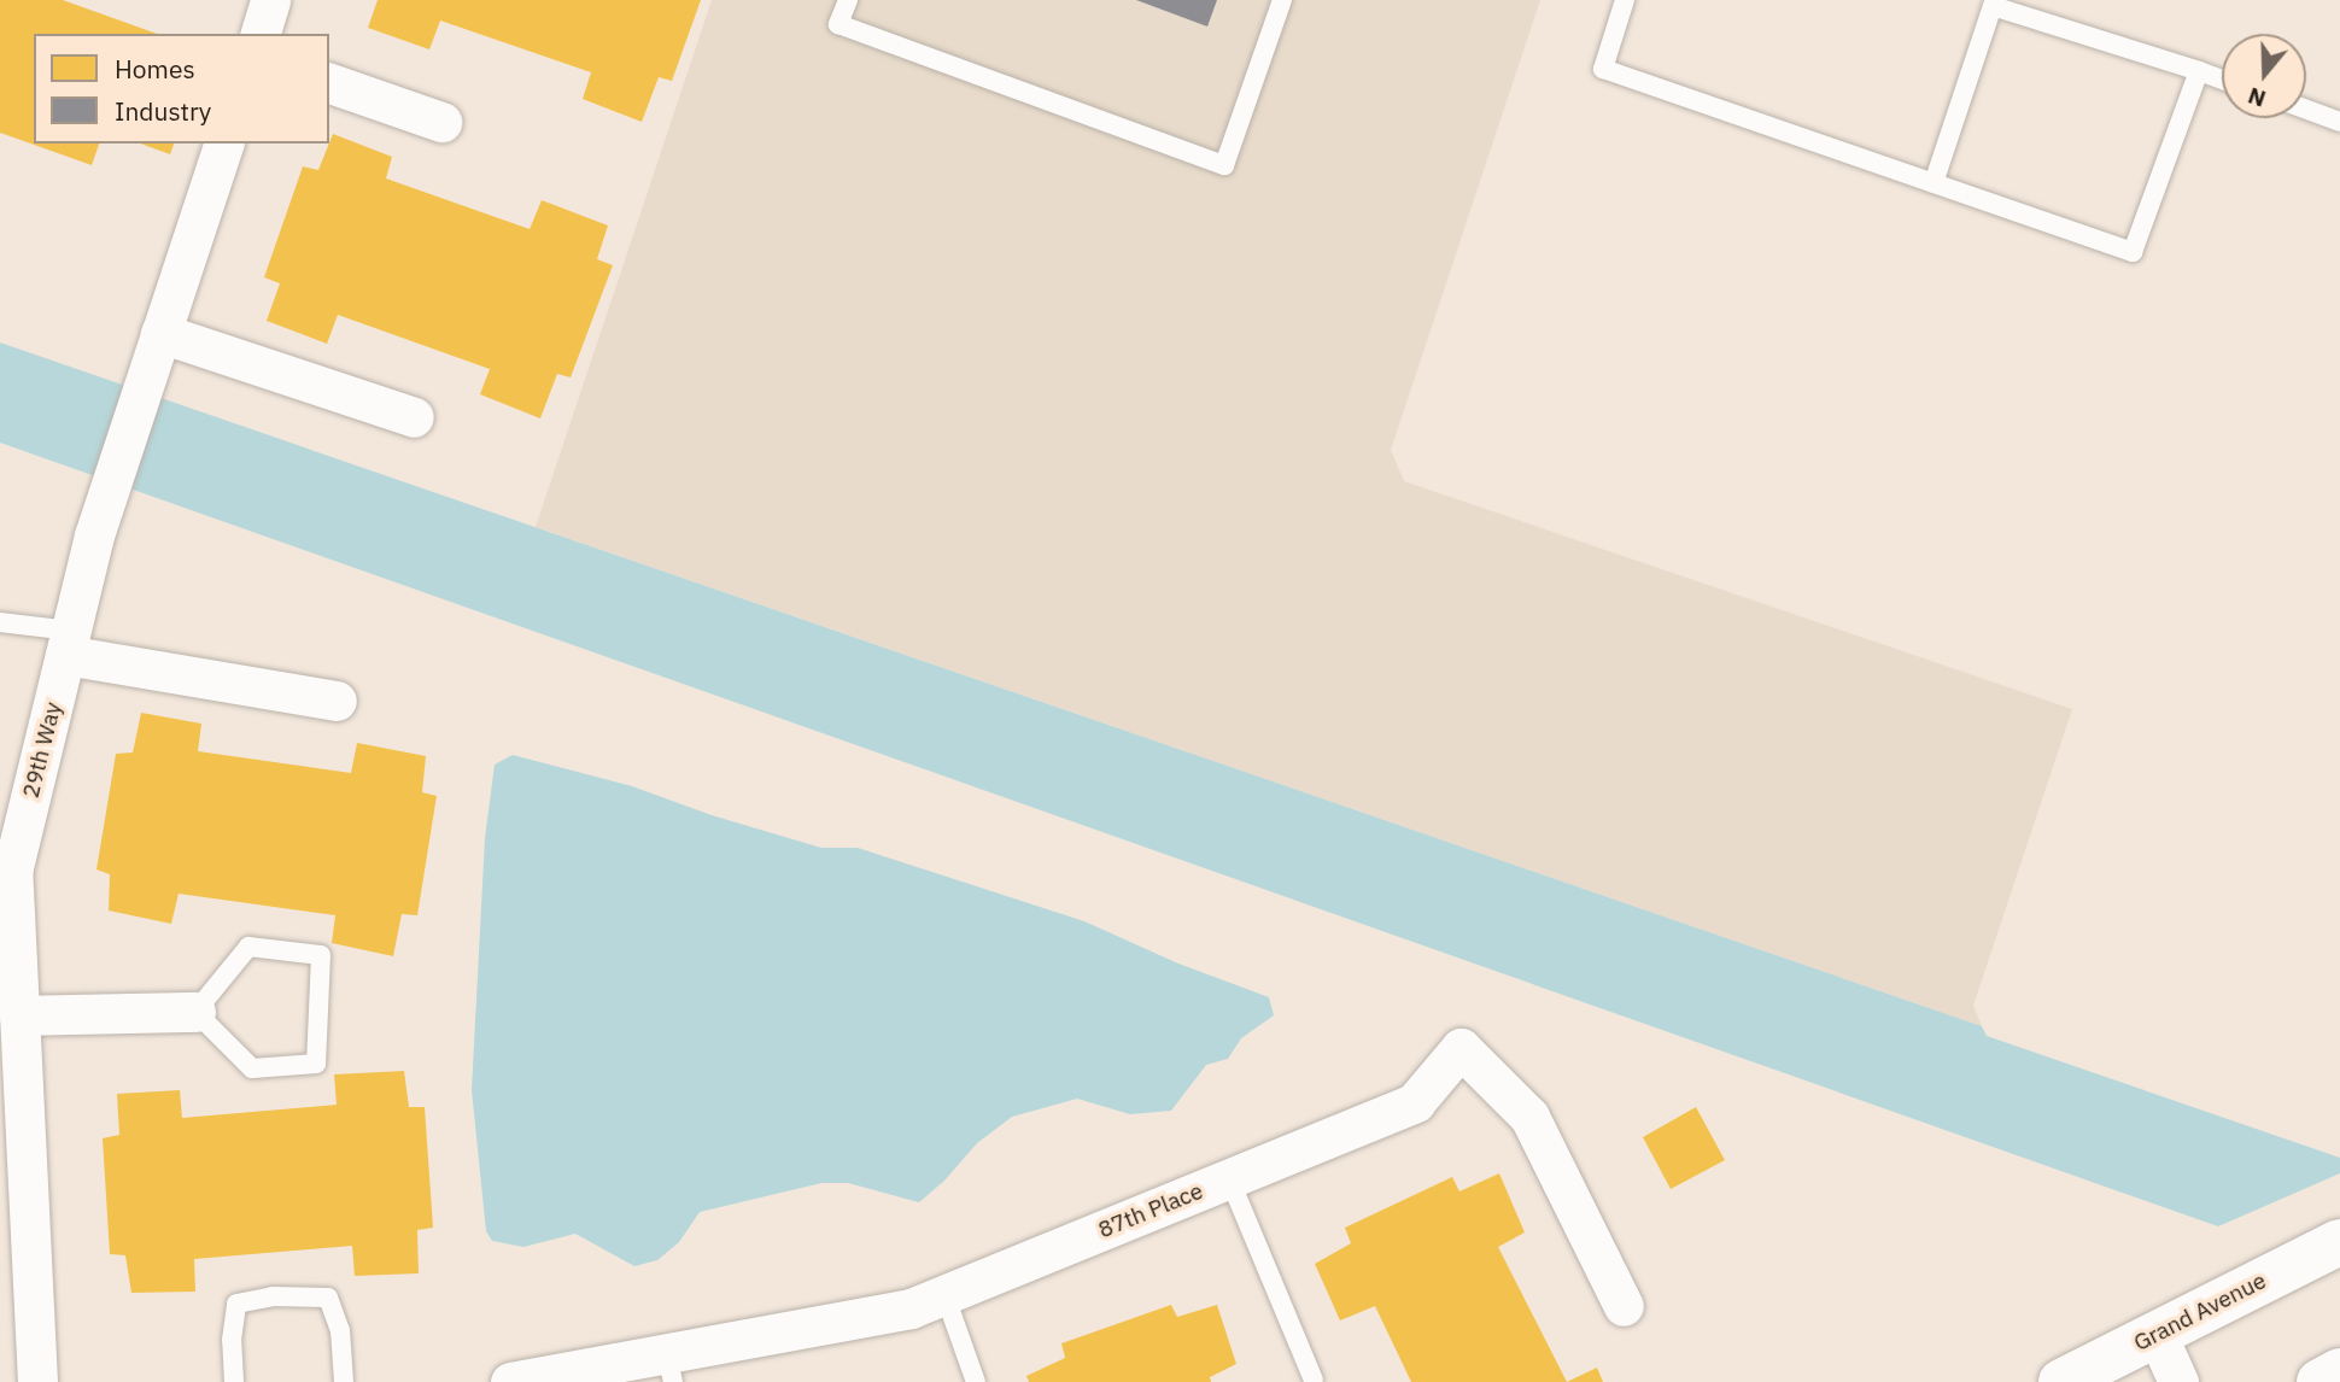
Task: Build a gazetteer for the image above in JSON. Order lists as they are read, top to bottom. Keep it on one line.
{"streets":{"street":["29th Way","87th Place","Grand Avenue"]},"legend":["Homes","Industry"],"north":"bottom"}
